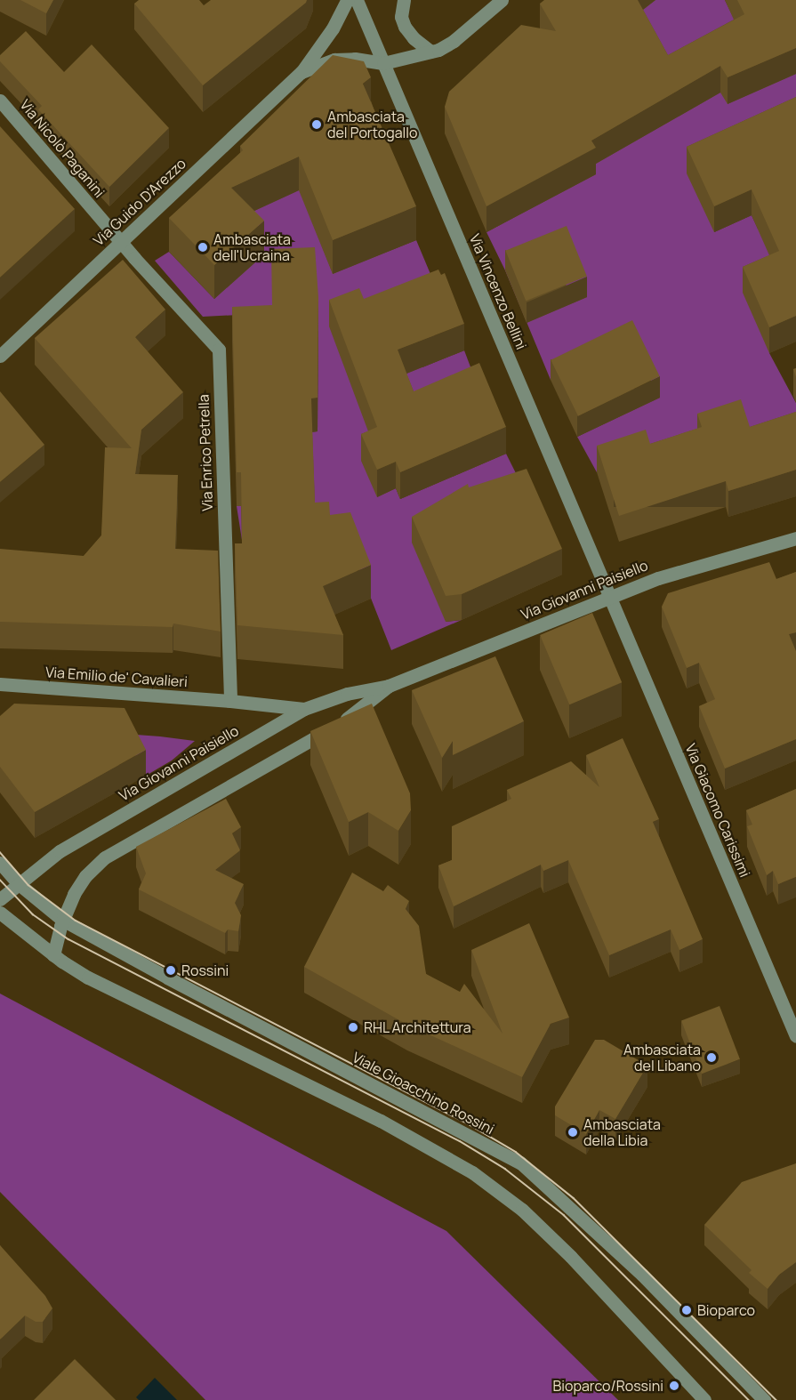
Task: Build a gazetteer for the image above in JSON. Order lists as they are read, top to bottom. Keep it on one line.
{"streets":{"street":["Via Nicolò Paganini","Via Guido D'Arezzo","Via Vincenzo Bellini","Via Enrico Petrella","Via Giovanni Paisiello","Via Emilio de' Cavalieri","Via Giacomo Carissimi","Viale Gioacchino Rossini"]},"crossings":[["Via Nicolò Paganini","Via Guido D'Arezzo"],["Via Nicolò Paganini","Via Enrico Petrella"],["Via Guido D'Arezzo","Via Vincenzo Bellini"],["Via Guido D'Arezzo","Via Enrico Petrella"],["Via Vincenzo Bellini","Via Giovanni Paisiello"],["Via Vincenzo Bellini","Via Giacomo Carissimi"],["Via Enrico Petrella","Via Emilio de' Cavalieri"],["Via Giovanni Paisiello","Via Emilio de' Cavalieri"],["Via Giovanni Paisiello","Via Giacomo Carissimi"],["Via Giovanni Paisiello","Viale Gioacchino Rossini"]],"places":["Ambasciata del Portogallo","Ambasciata dell'Ucraina","Rossini","RHL Architettura","Ambasciata del Libano","Ambasciata della Libia","Bioparco","Bioparco/Rossini"]}
